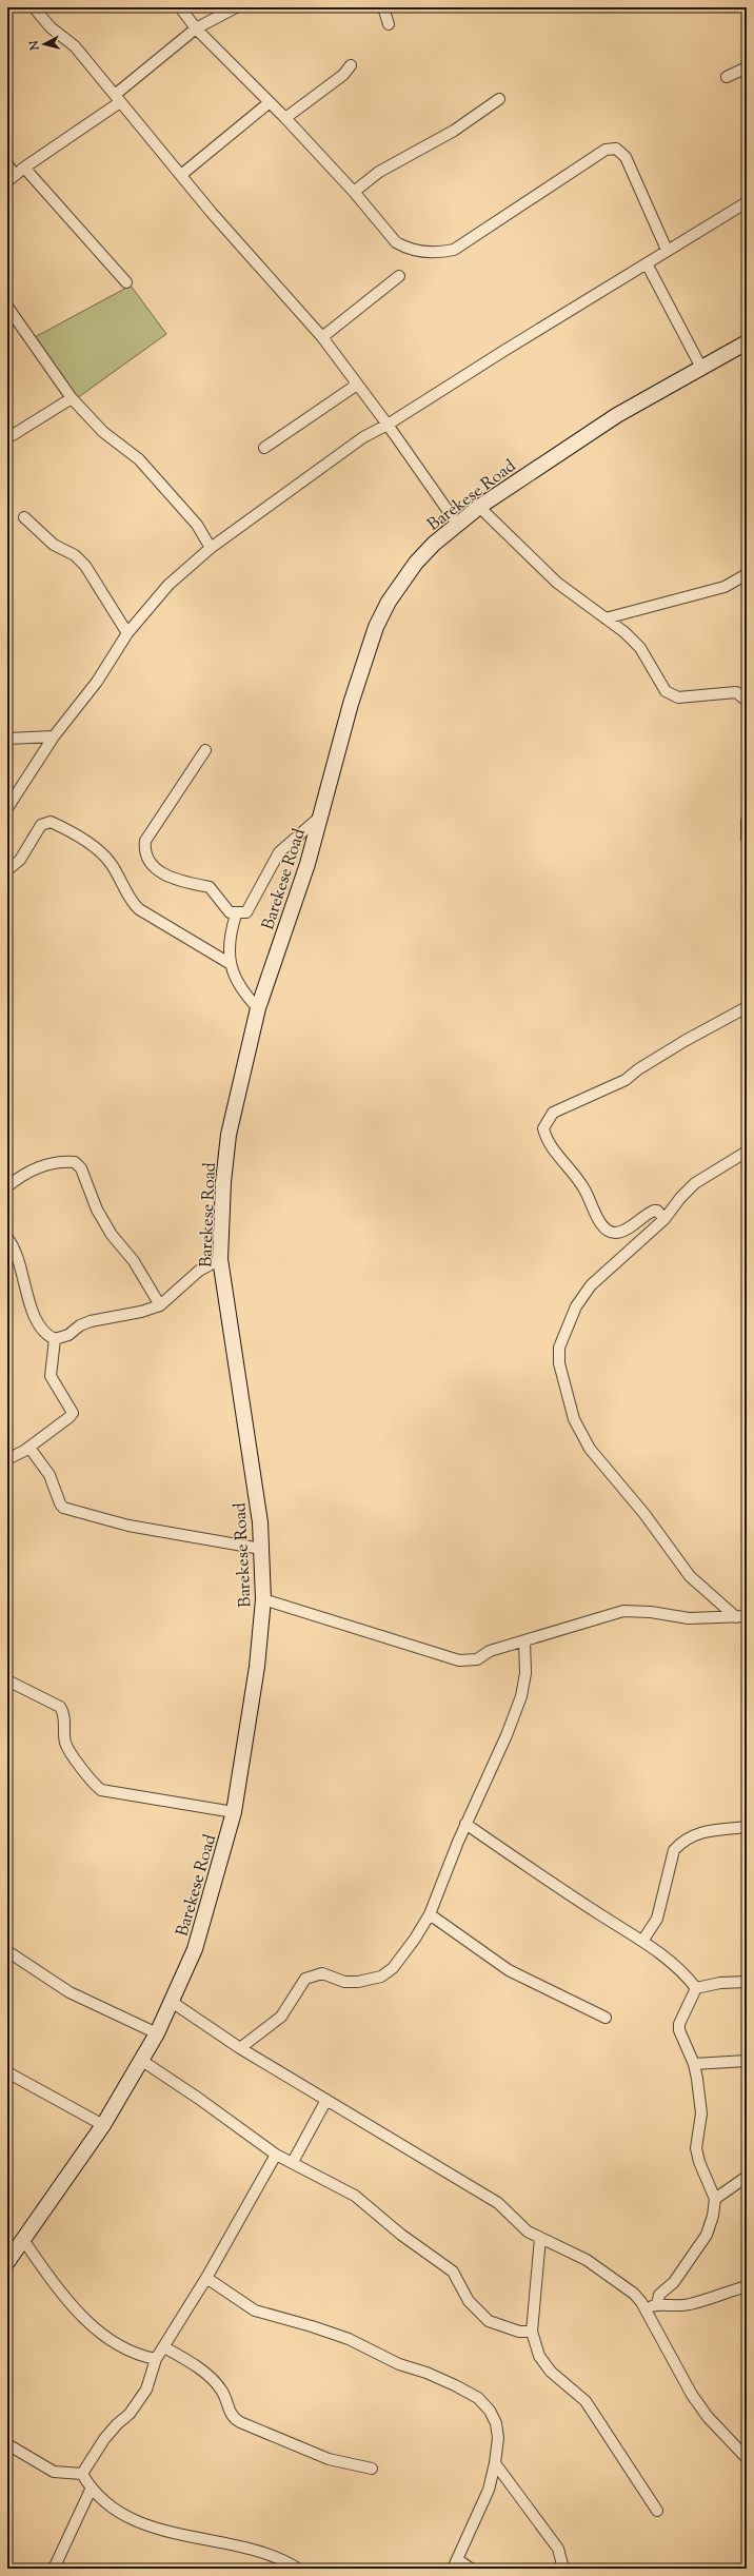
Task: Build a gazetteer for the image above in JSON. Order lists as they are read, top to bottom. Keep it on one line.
{"streets":{"main road":["Barekese Road"]},"north":"left"}
